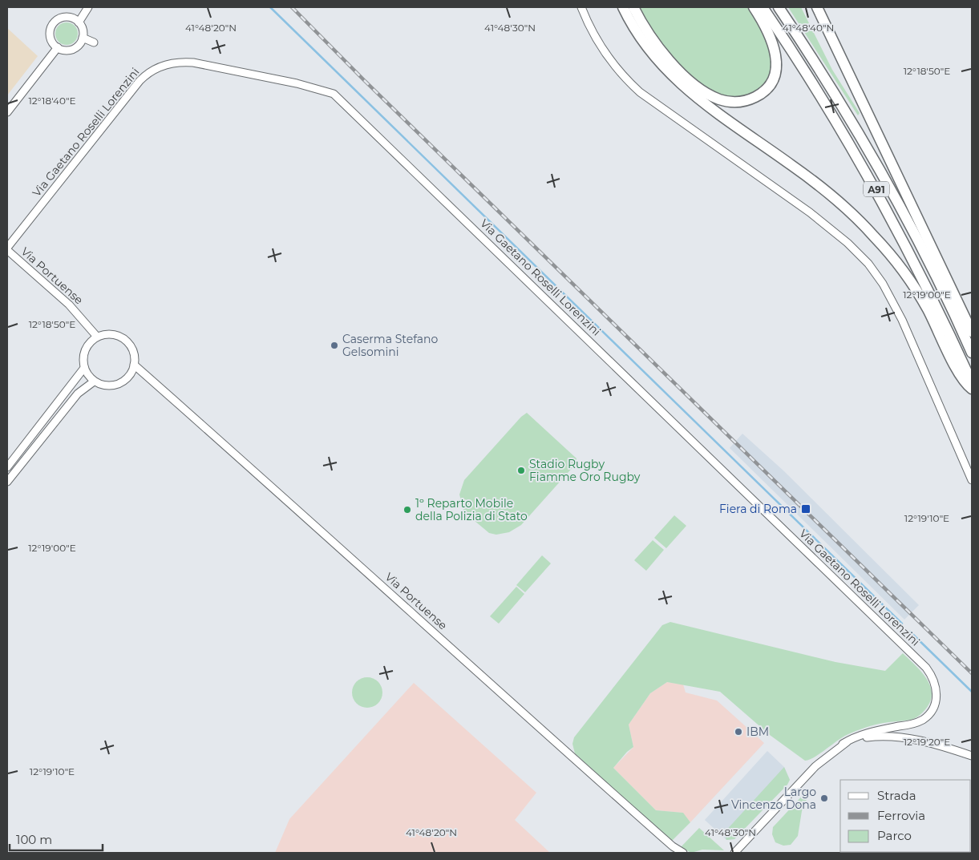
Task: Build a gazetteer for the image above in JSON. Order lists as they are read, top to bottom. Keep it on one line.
{"streets":{"highway":["A91"],"street":["Via Gaetano Roselli Lorenzini","Via Portuense"]},"crossings":[["Via Gaetano Roselli Lorenzini","Via Portuense"]],"places":{"other":["Caserma Stefano Gelsomini","Stadio Rugby Fiamme Oro Rugby","1º Reparto Mobile della Polizia di Stato","IBM","Largo Vincenzo Dona"],"transit":["Fiera di Roma"]},"legend":["Strada","Ferrovia","Parco"],"scale_bar":"100 m","coordinates":["41°48'20\"N","41°48'30\"N","41°48'40\"N","12°18'50\"E","12°18'40\"E","12°19'00\"E","12°19'10\"E","12°19'20\"E"]}
